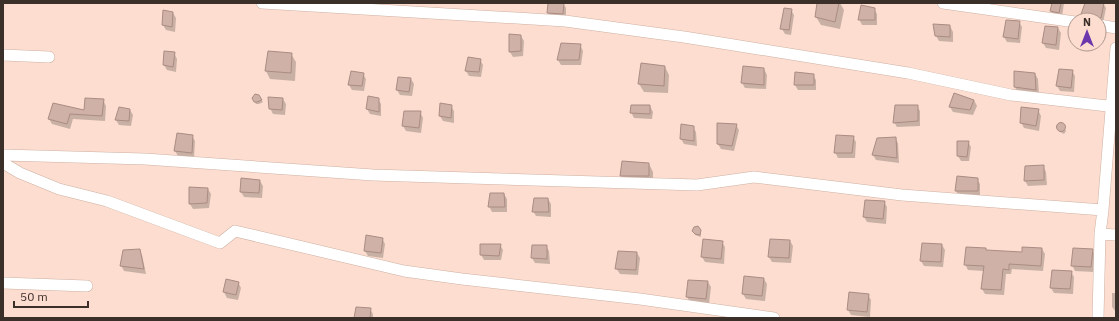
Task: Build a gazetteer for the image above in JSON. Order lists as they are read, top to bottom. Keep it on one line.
{"scale_bar":"50 m","north":"top"}
